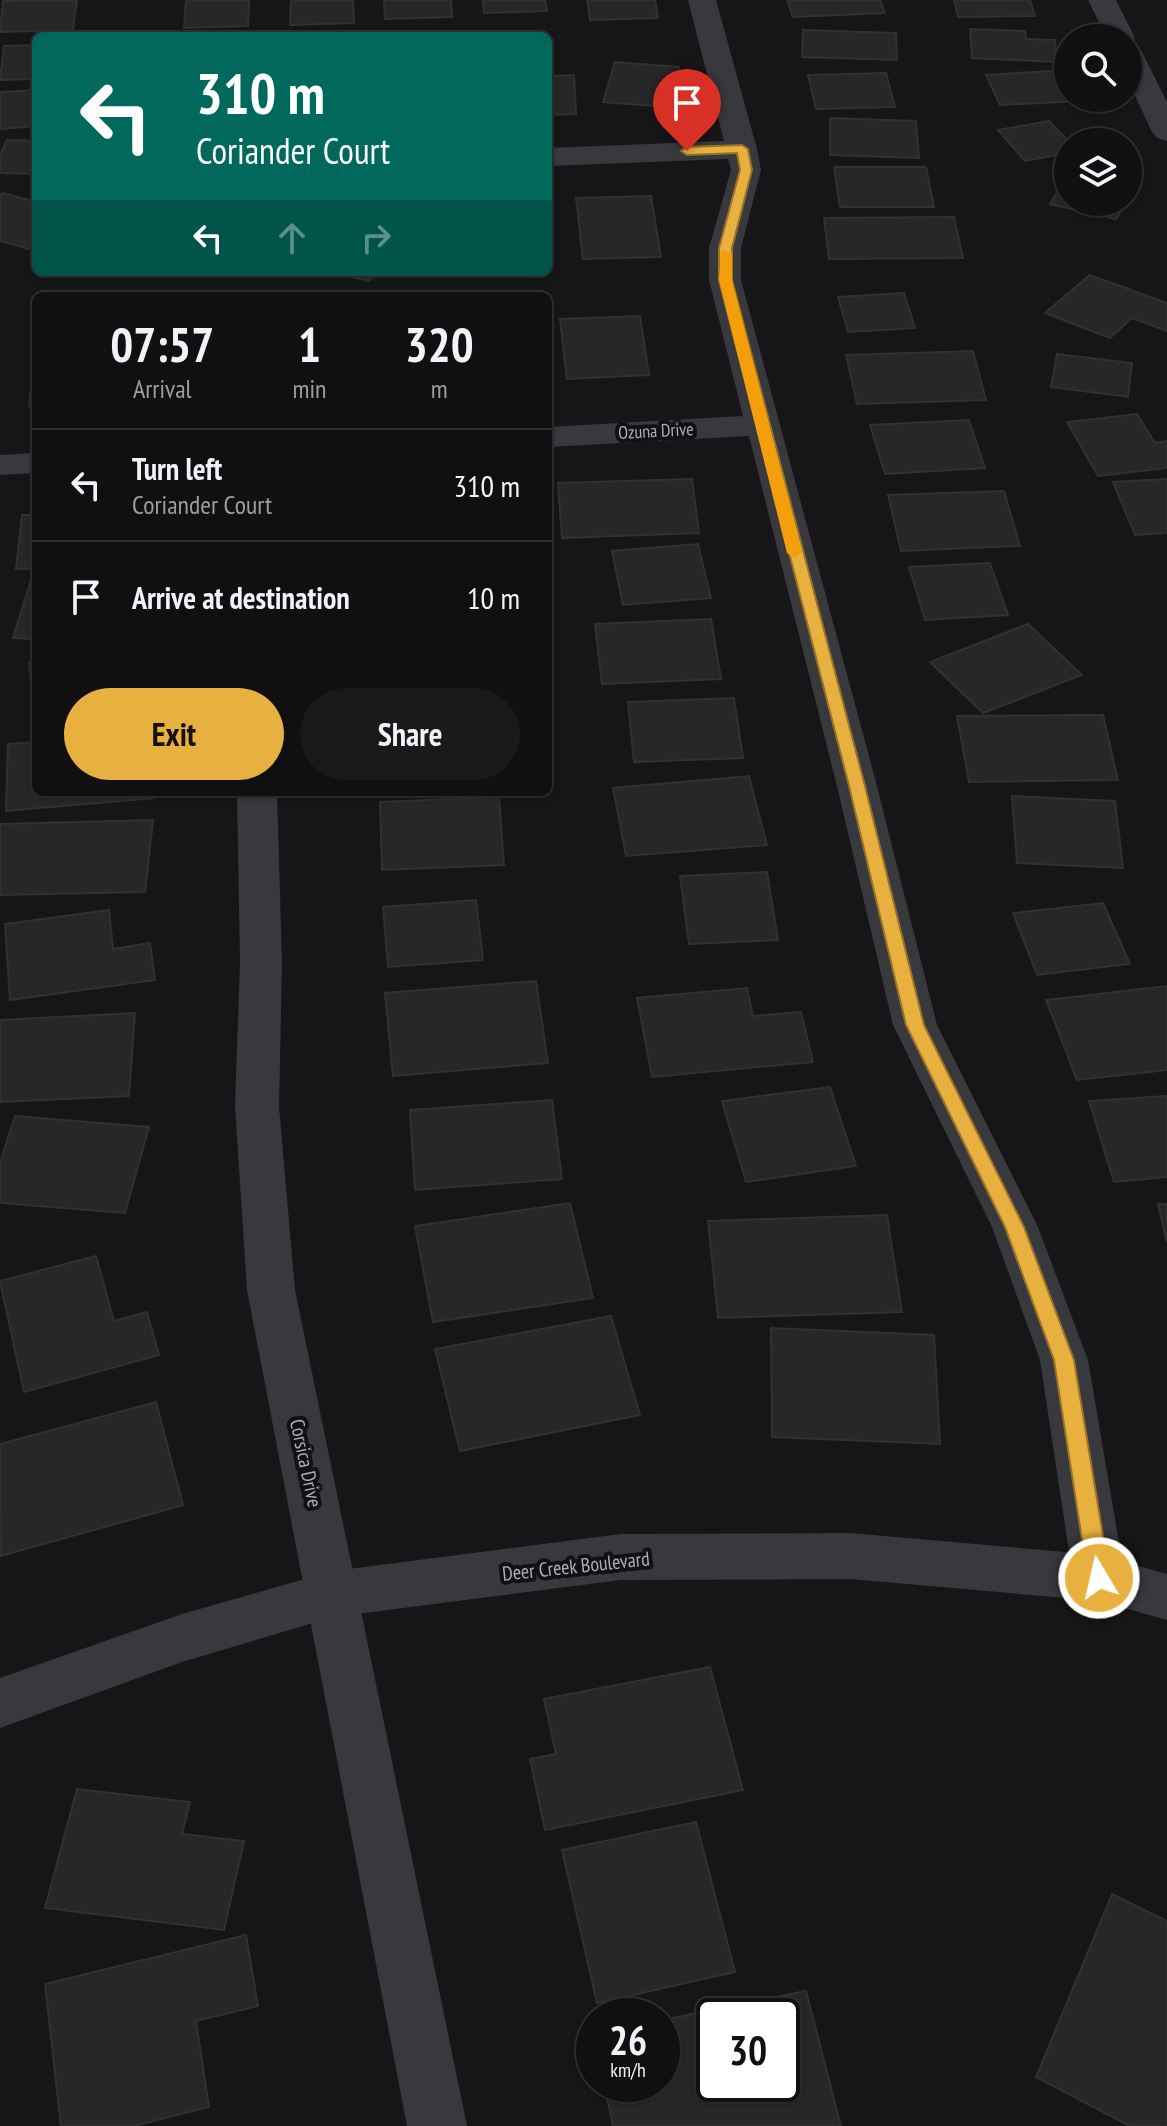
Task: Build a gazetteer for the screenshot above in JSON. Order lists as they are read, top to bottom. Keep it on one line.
{"streets":{"street":["Ozuna Drive","Corsica Drive","Deer Creek Boulevard"]},"crossings":[["Corsica Drive","Deer Creek Boulevard"]],"page":{"turn":["310 m","Coriander Court"],"eta":["07:57","Arrival","1","min","320","m"],"list":[{"name":"Turn left","note":"Coriander Court","value":"310 m"},{"name":"Arrive at destination","value":"10 m"}],"buttons":["Exit","Share"],"speed":"26 km/h","limit":"30"}}
